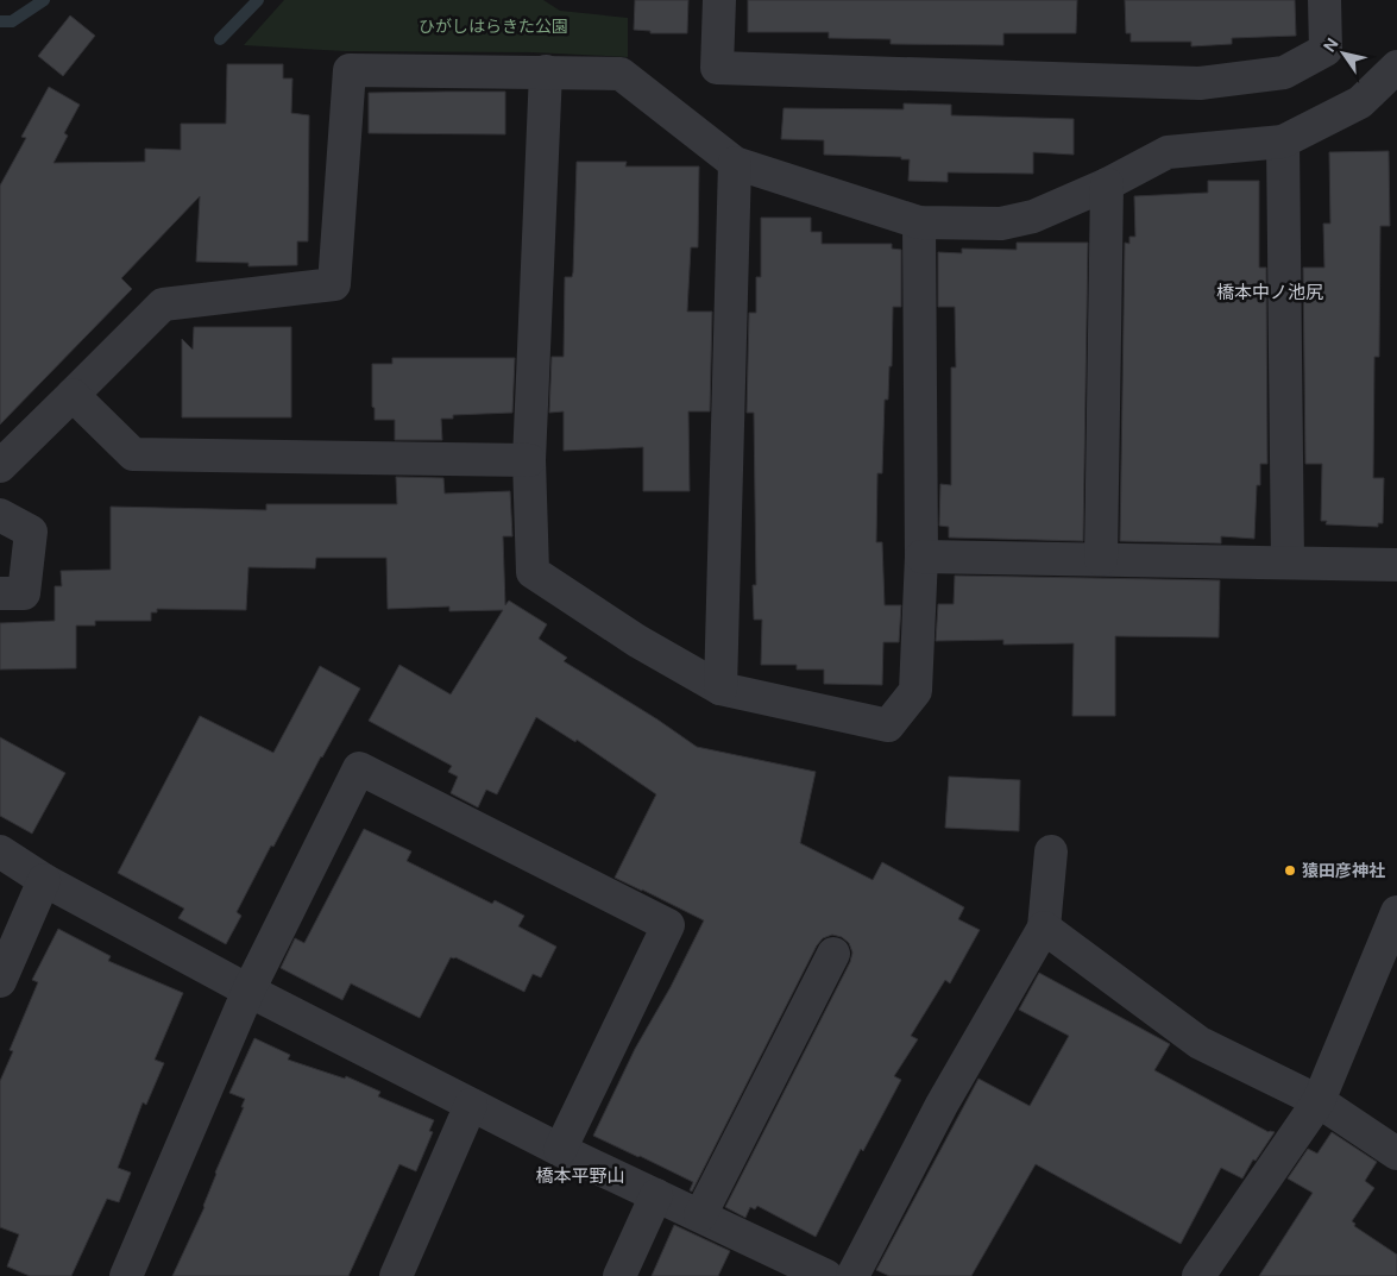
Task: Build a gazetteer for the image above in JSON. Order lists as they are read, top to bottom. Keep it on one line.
{"districts":["橋本中ノ池尻","橋本平野山"],"parks":["ひがしはらきた公園"],"places":["猿田彦神社"],"north":"top left"}
